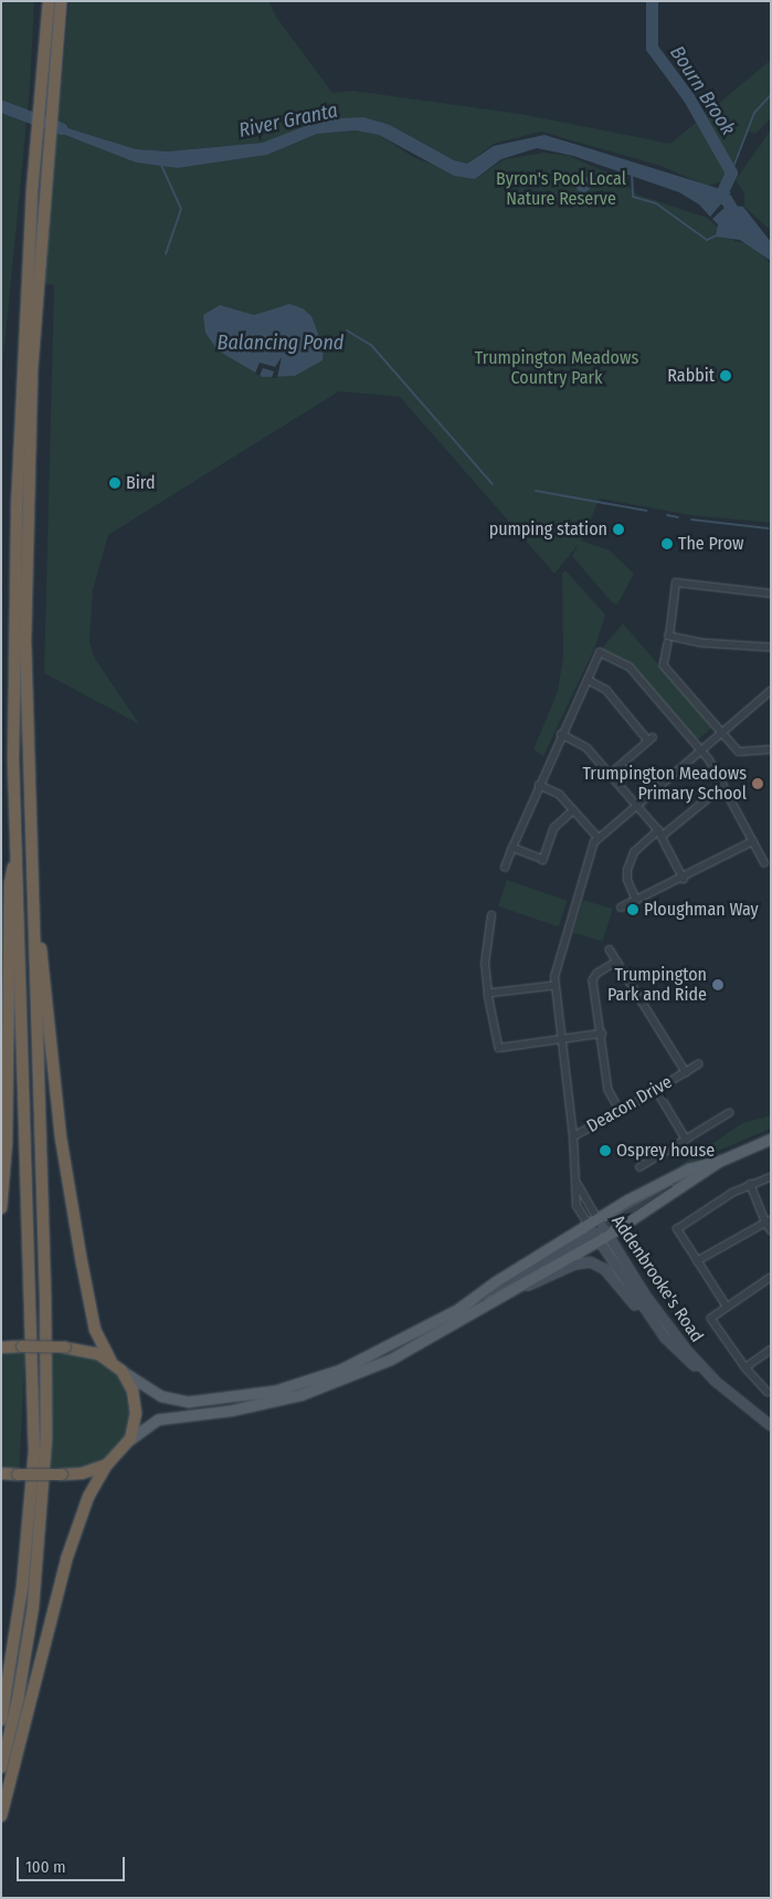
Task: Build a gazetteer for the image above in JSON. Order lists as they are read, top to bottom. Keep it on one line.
{"streets":{"street":["Deacon Drive","Addenbrooke's Road"]},"water":["Bourn Brook","River Granta","Balancing Pond"],"parks":["Byron's Pool Local Nature Reserve","Trumpington Meadows Country Park"],"places":["Rabbit","Bird","pumping station","The Prow","Trumpington Meadows Primary School","Ploughman Way","Trumpington Park and Ride","Osprey house"],"scale_bar":"100 m"}
